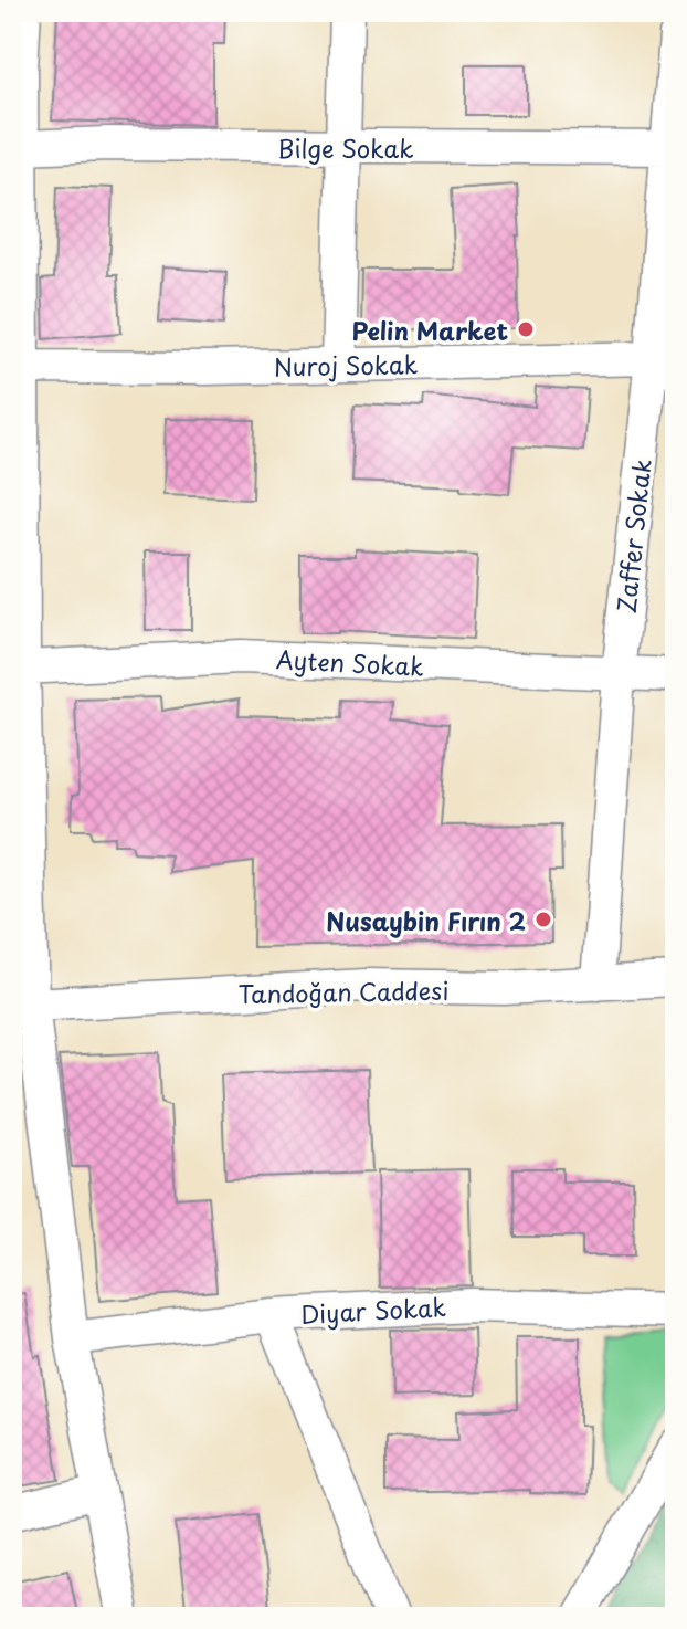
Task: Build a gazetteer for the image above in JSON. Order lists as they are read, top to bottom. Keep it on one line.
{"streets":{"street":["Bilge Sokak","Nuroj Sokak","Zaffer Sokak","Ayten Sokak","Tandoğan Caddesi","Diyar Sokak"]},"crossings":[["Bilge Sokak","Zaffer Sokak"],["Nuroj Sokak","Zaffer Sokak"],["Zaffer Sokak","Ayten Sokak"],["Zaffer Sokak","Tandoğan Caddesi"]],"places":["Pelin Market","Nusaybin Fırın 2"]}
